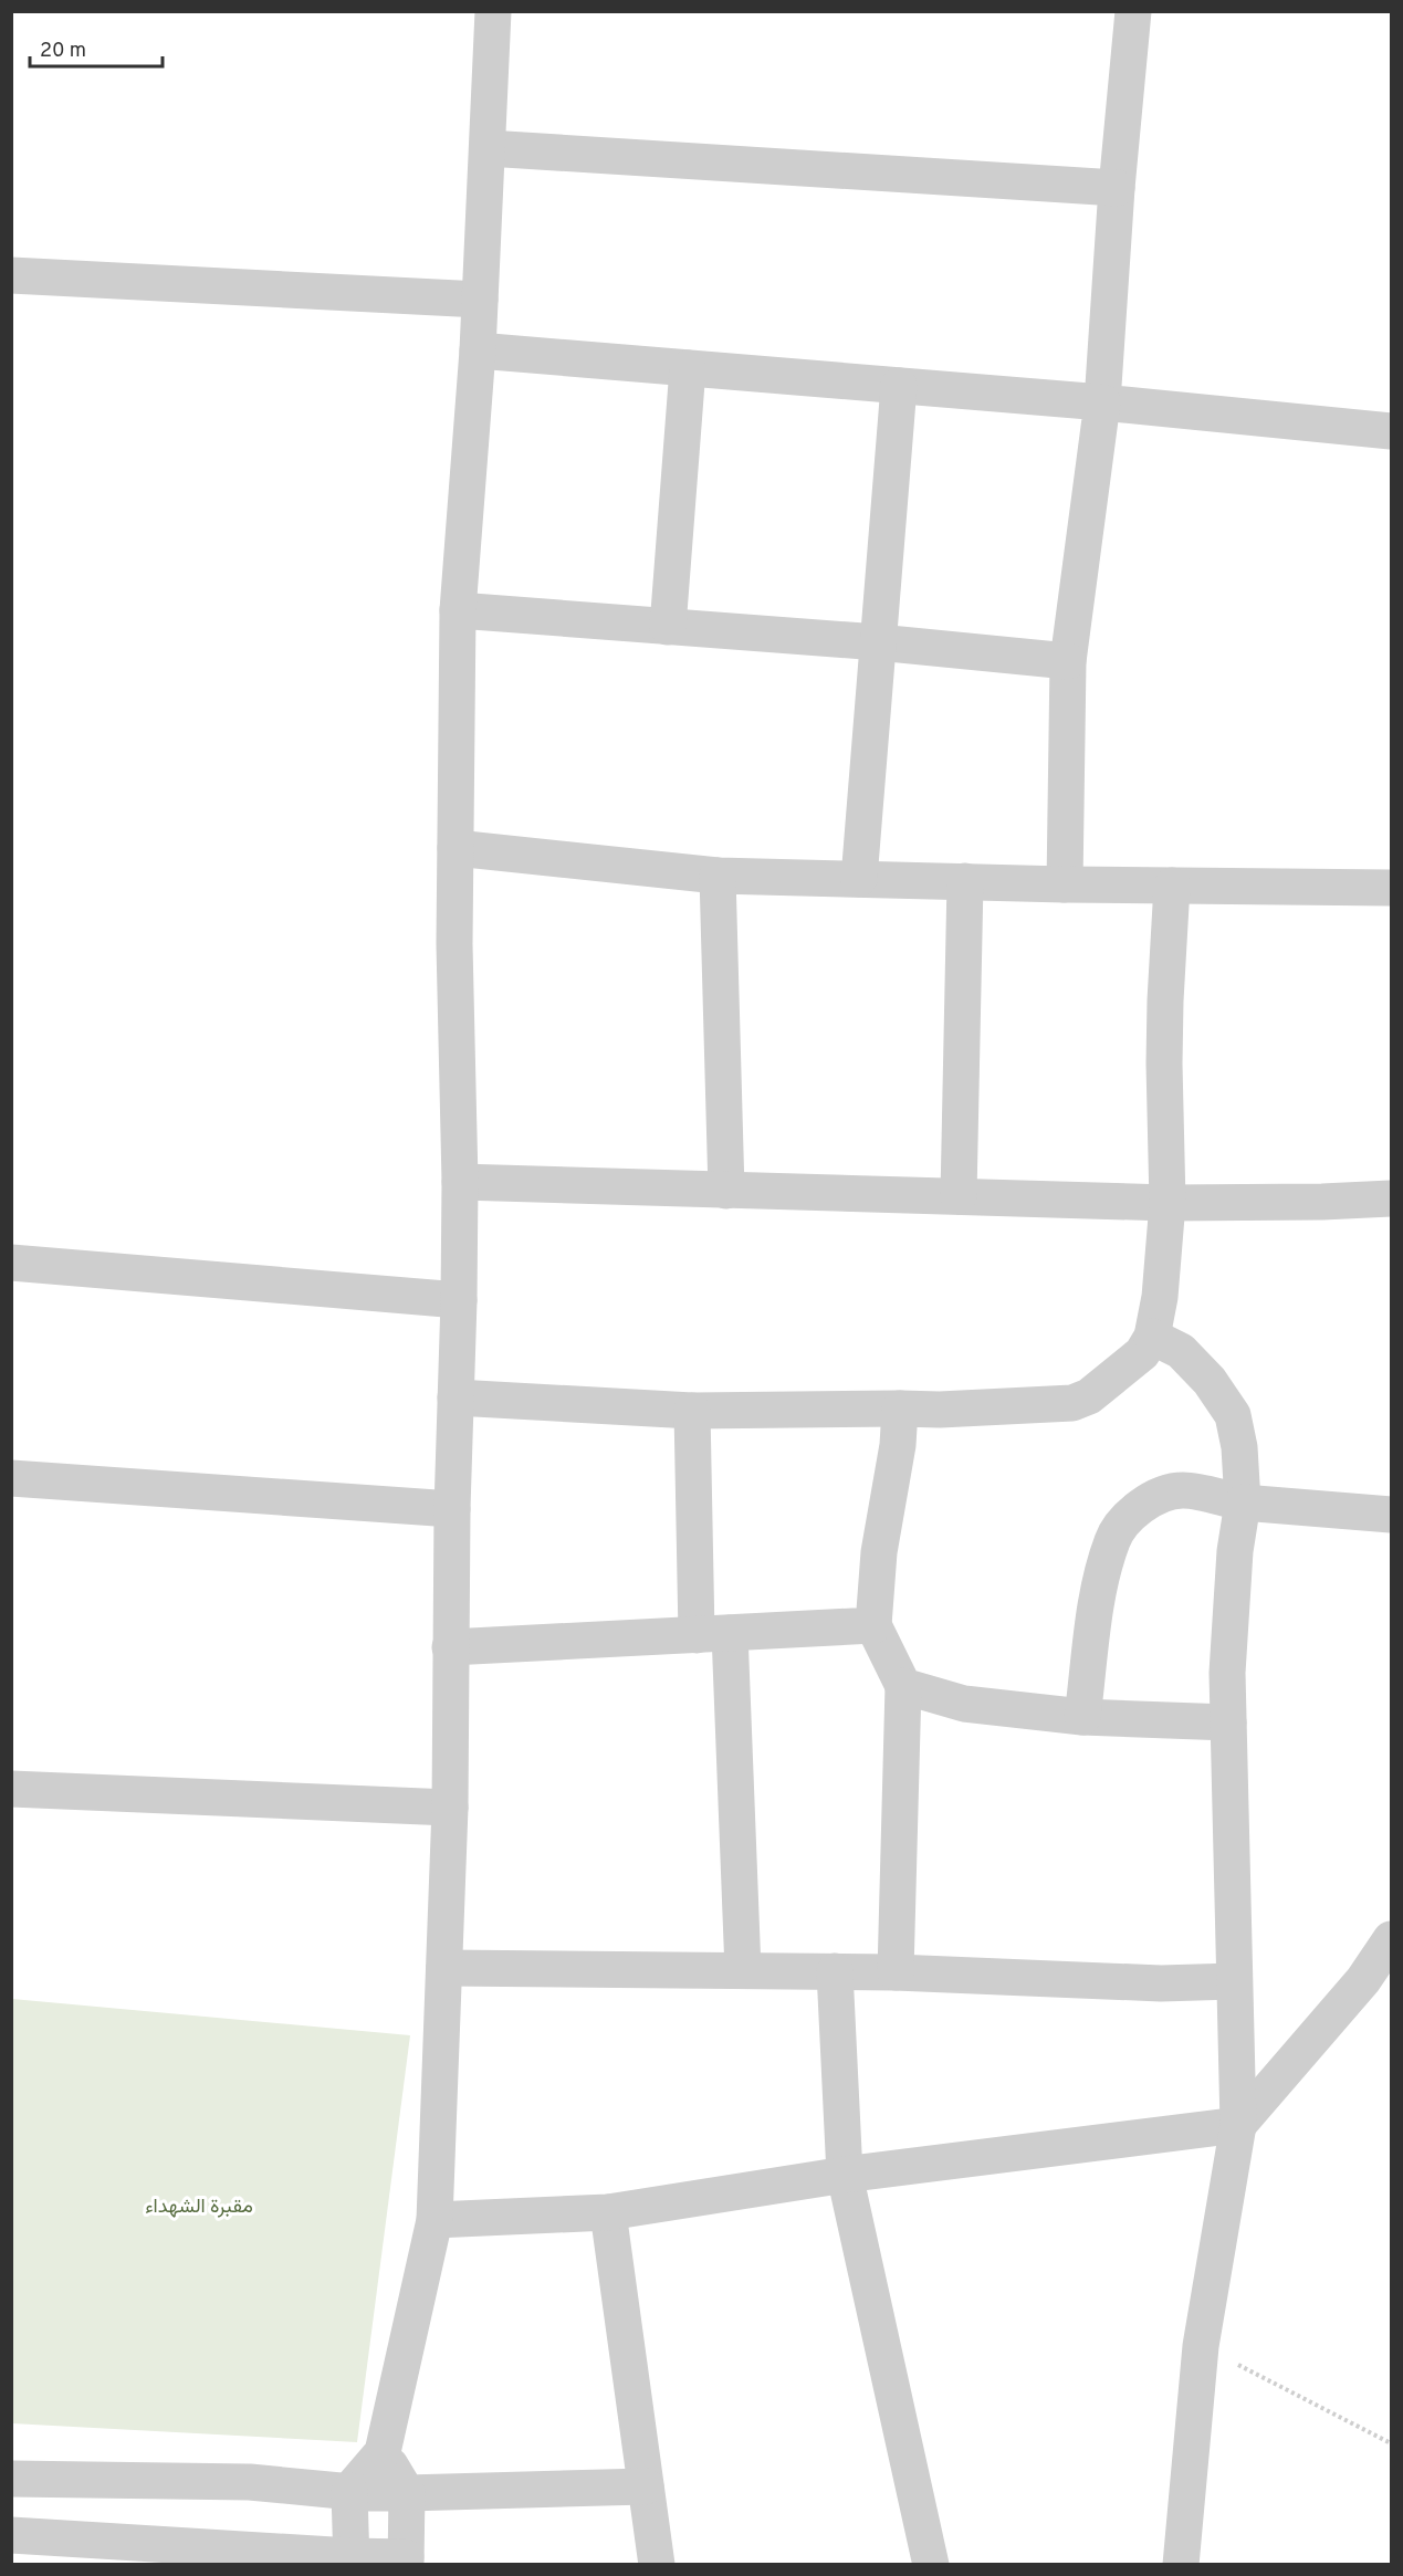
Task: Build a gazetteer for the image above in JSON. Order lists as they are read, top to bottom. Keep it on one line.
{"parks":["مقبرة الشهداء"],"scale_bar":"20 m"}
